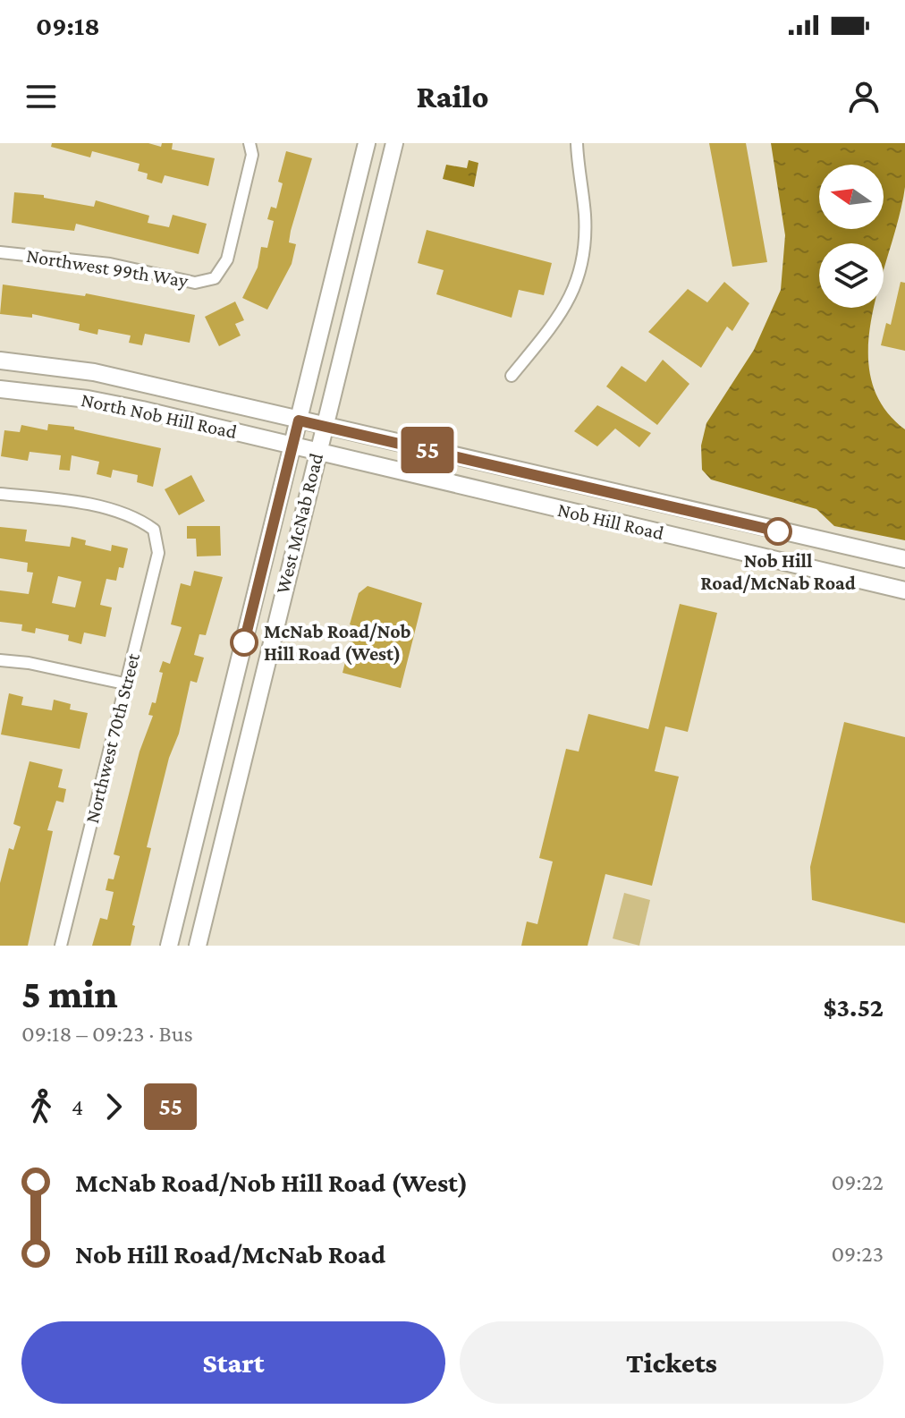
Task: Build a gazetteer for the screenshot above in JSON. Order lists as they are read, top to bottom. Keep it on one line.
{"streets":{"main road":["North Nob Hill Road","Nob Hill Road","West McNab Road"],"street":["Northwest 99th Way","Northwest 70th Street"]},"crossings":[["North Nob Hill Road","Nob Hill Road"],["North Nob Hill Road","West McNab Road"],["Nob Hill Road","West McNab Road"]],"places":["Nob Hill Road/McNab Road","McNab Road/Nob Hill Road (West)"],"lines":["bus line 55"],"north":"left","page":{"status":"09:18","header":"Railo","on_map":"55","heading":["5 min","09:18 – 09:23 · Bus","$3.52"],"legs":["4","55"],"list":[{"name":"McNab Road/Nob Hill Road (West)","value":"09:22"},{"name":"Nob Hill Road/McNab Road","value":"09:23"}],"buttons":["Start","Tickets"]}}
